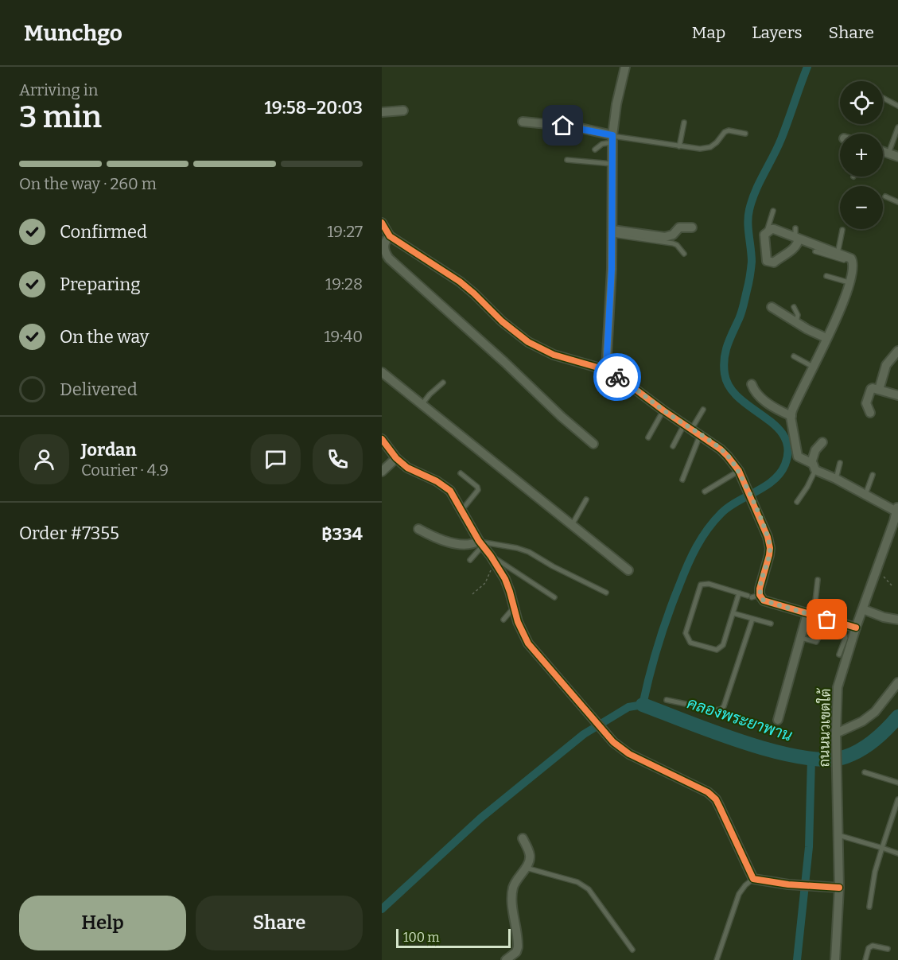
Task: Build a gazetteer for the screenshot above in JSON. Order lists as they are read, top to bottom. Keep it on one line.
{"streets":{"street":["ถนนนวเขตใต้"]},"water":["คลองพระยาพาน"],"scale_bar":"100 m","page":{"header":"Munchgo","nav":["Map","Layers","Share"],"heading":["3 min","Arriving in","19:58–20:03"],"panel":["Jordan","Courier · 4.9","Order #7355","฿334"],"map_buttons":["+","−"],"bar":"On the way · 260 m","list":[["Confirmed","19:27"],["Preparing","19:28"],["On the way","19:40"],"Delivered"],"buttons":["Help","Share"],"scale":"100 m"}}
